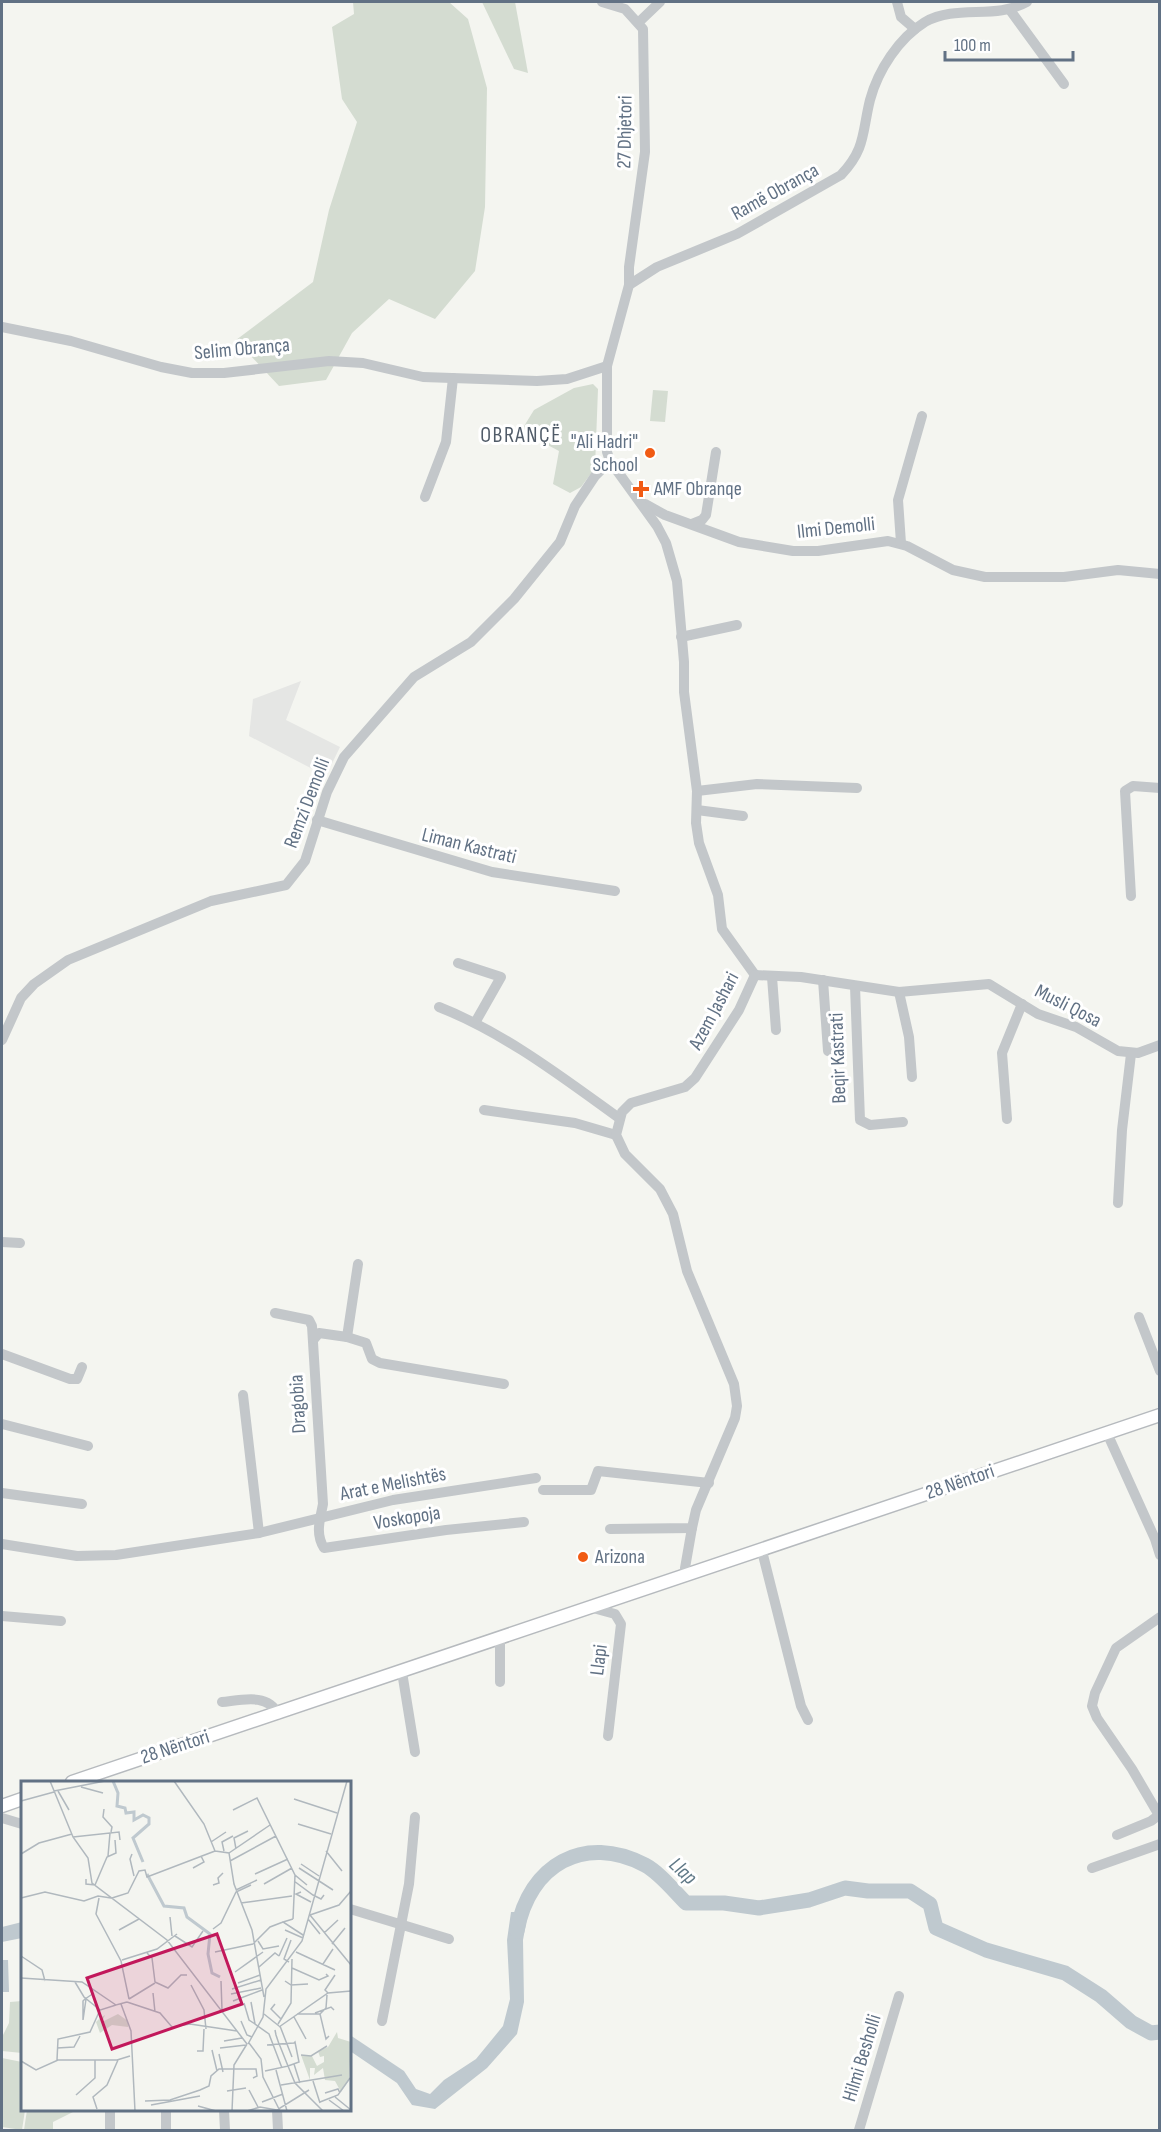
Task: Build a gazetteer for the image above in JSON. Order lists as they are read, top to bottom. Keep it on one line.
{"streets":{"main road":["28 Nëntori"],"street":["27 Dhjetori","Ramë Obrança","Selim Obrança","Ilmi Demolli","Remzi Demolli","Liman Kastrati","Musli Qosa","Azem Jashari","Beqir Kastrati","Dragobia","Arat e Melishtës","Voskopoja","Llapi","Hilmi Besholli"]},"crossings":[["27 Dhjetori","Ramë Obrança"],["Ilmi Demolli","Azem Jashari"],["Remzi Demolli","Liman Kastrati"],["Remzi Demolli","Azem Jashari"],["Musli Qosa","Beqir Kastrati"],["Azem Jashari","Beqir Kastrati"],["Dragobia","Arat e Melishtës"],["Dragobia","Voskopoja"],["28 Nëntori","Llapi"],["Arat e Melishtës","Voskopoja"]],"districts":["OBRANÇË"],"water":["Llap"],"places":{"other":["\"Ali Hadri\" School","Arizona"],"health":["AMF Obranqe"]},"scale_bar":"100 m"}
